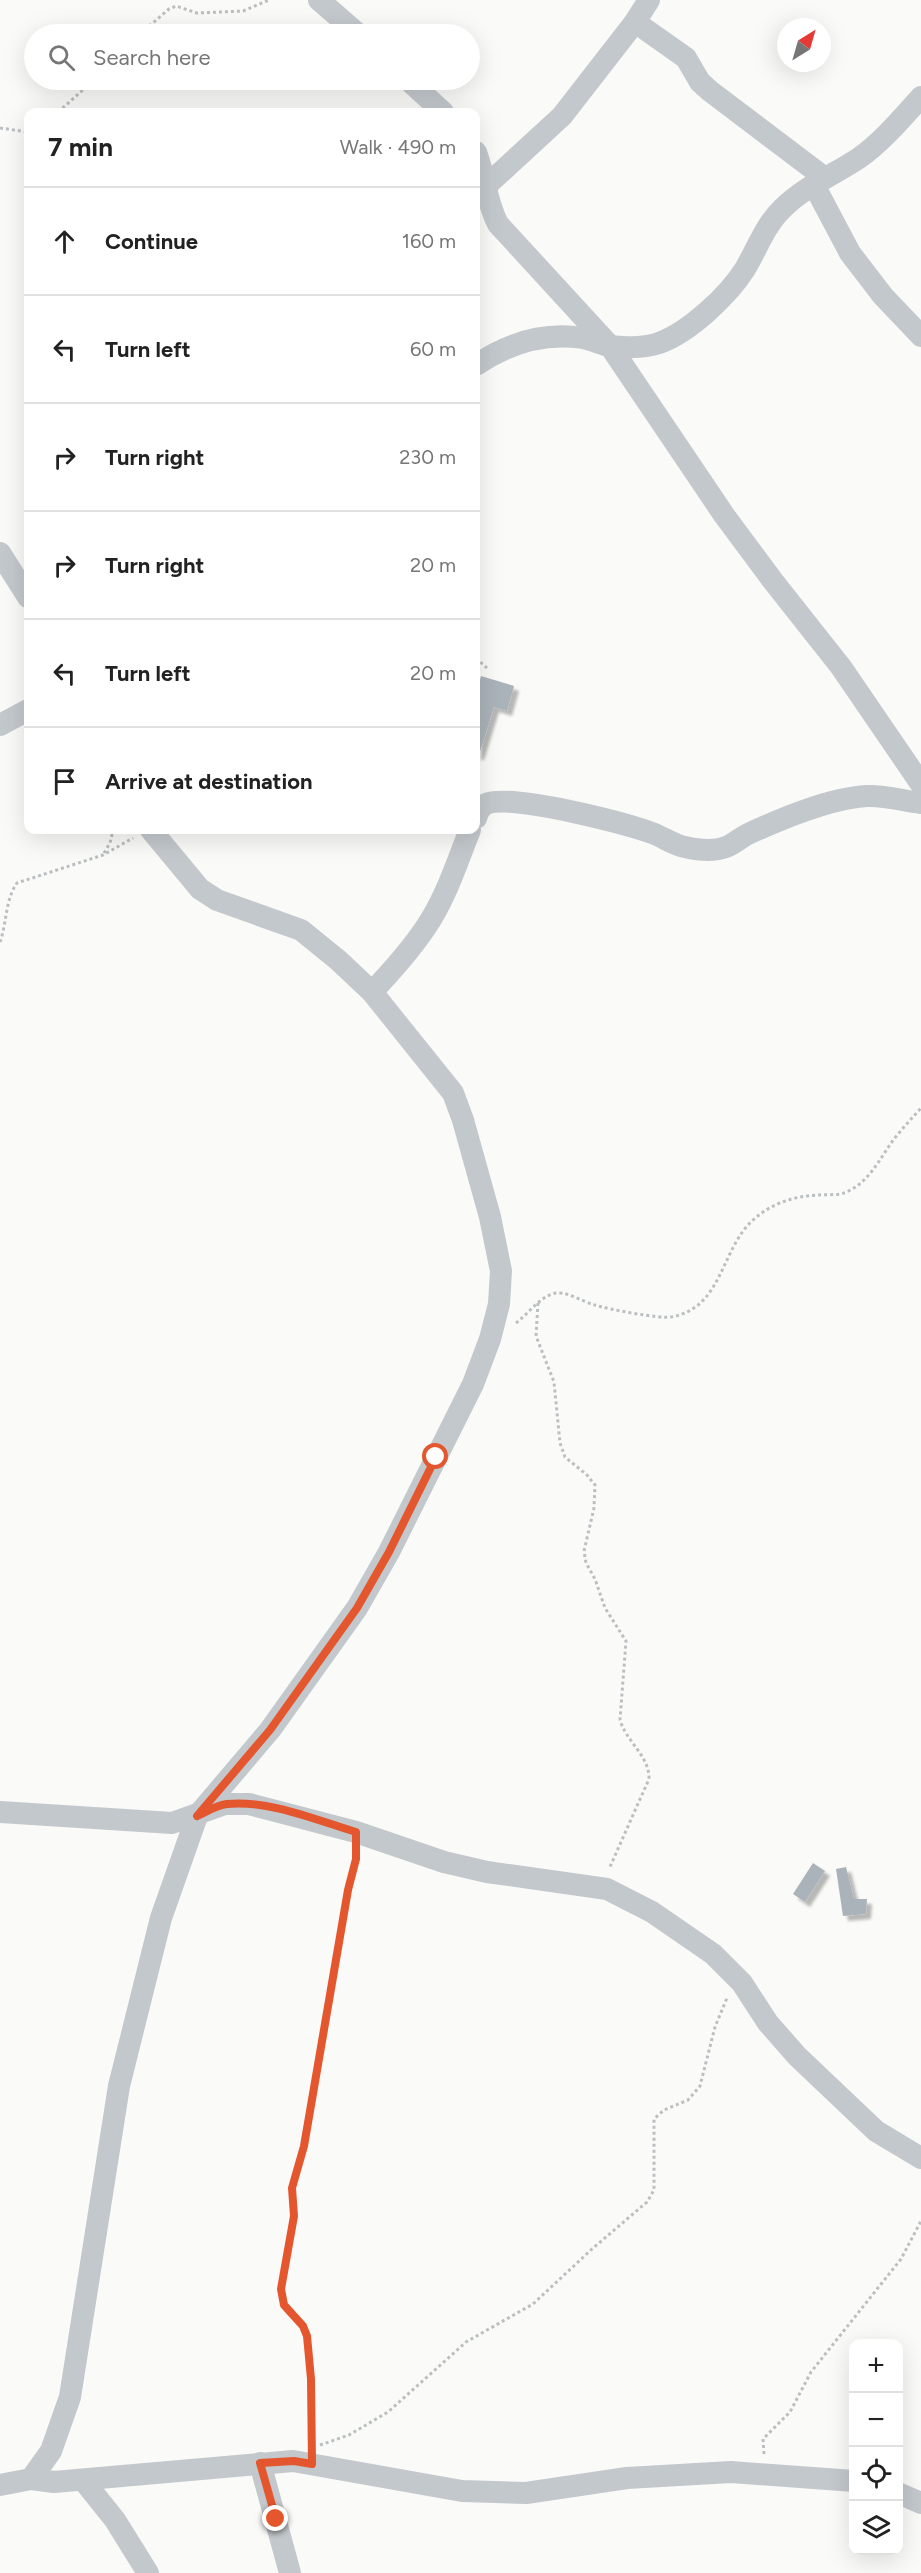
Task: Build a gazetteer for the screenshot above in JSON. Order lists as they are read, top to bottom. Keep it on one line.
{"north":"top right","page":{"search":"Search here","heading":["7 min","Walk · 490 m"],"list":[["Continue","160 m"],["Turn left","60 m"],["Turn right","230 m"],["Turn right","20 m"],["Turn left","20 m"],"Arrive at destination"],"map_buttons":["+","−"]}}
